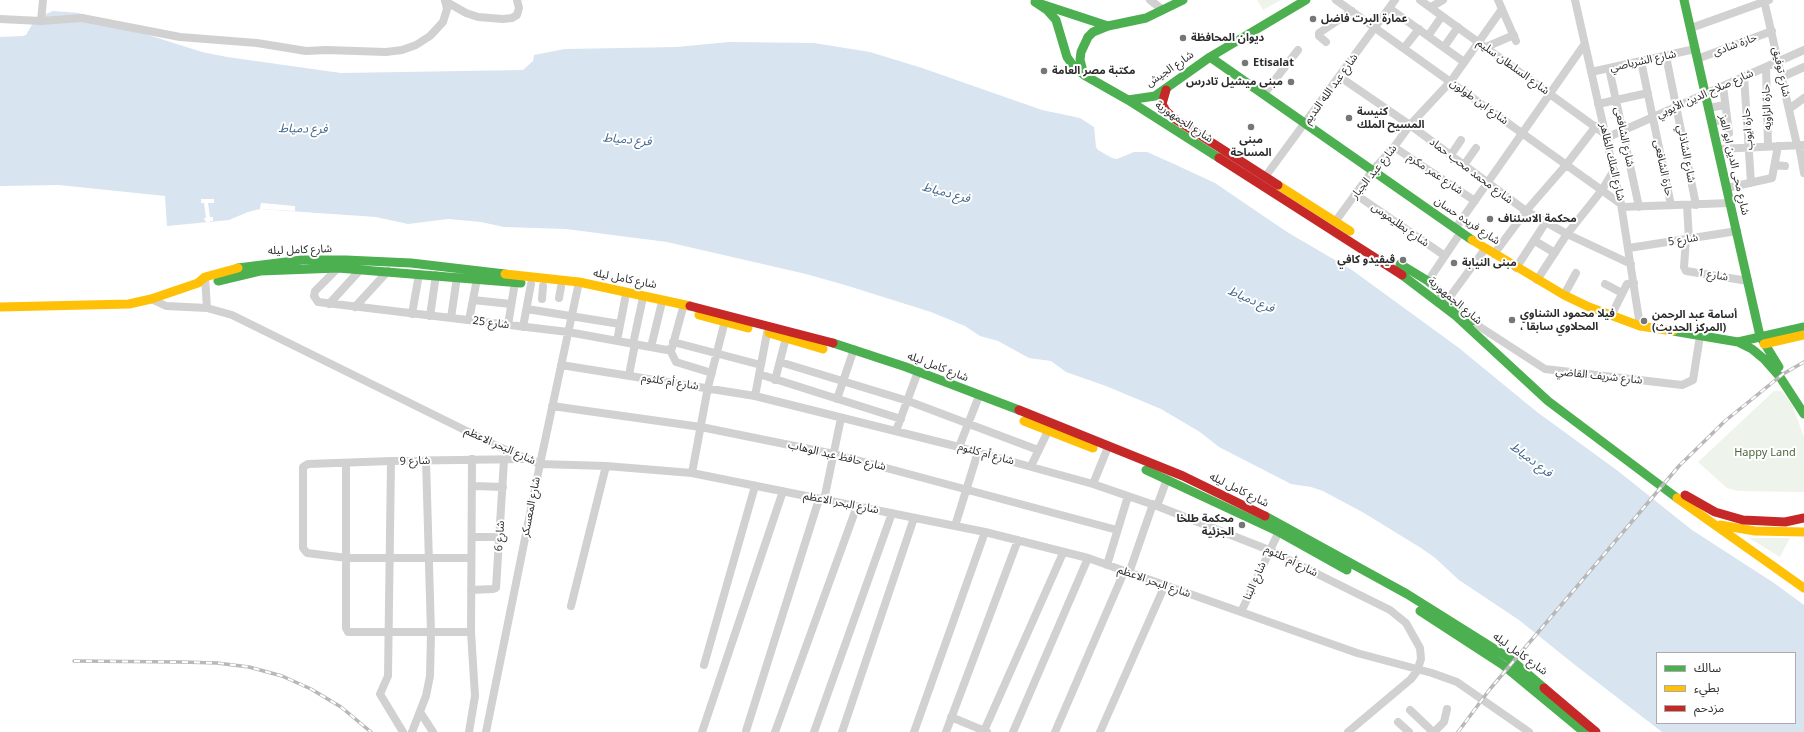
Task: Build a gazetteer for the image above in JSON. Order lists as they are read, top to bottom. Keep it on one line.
{"streets":{"main road":["شارع الجيش","شارع الجمهورية","شارع محى الدين ابو العز","شارع فريده حسان","شارع كامل ليله"],"street":["حارة شادى","شارع الشرباصي","شارع السلطان سليم","شارع توفيق","شارع عبد الله النديم","شارع صلاح الدين الأيوبي","شارع ابن طولون","حارة الزاويه","حارة ايوب","شارع الشافعى","شارع الشاذلي","شارع الملك الظاهر","حارة الشافعى","شارع محمد محب حماد","شارع عبد الجبار","شارع عمر مكرم","شارع بطليموس","شارع 5","شارع 1","شارع 25","شارع شريف القاضي","شارع أم كلثوم","شارع البحر الاعظم","شارع حافظ عبد الوهاب","شارع 9","شارع المعسكر","شارع 6","شارع البنا"]},"crossings":[["حارة شادى","شارع توفيق"],["حارة شادى","شارع محى الدين ابو العز"],["شارع الشرباصي","شارع الشافعى"],["شارع الشرباصي","شارع الشاذلي"],["شارع الشرباصي","شارع الملك الظاهر"],["شارع الشرباصي","شارع محى الدين ابو العز"],["شارع الشرباصي","حارة الشافعى"],["شارع السلطان سليم","شارع صلاح الدين الأيوبي"],["شارع السلطان سليم","شارع الملك الظاهر"],["شارع السلطان سليم","شارع عبد الجبار"],["شارع الجيش","شارع الجمهورية"],["شارع الجيش","شارع فريده حسان"],["شارع توفيق","شارع صلاح الدين الأيوبي"],["شارع عبد الله النديم","شارع ابن طولون"],["شارع عبد الله النديم","شارع الجمهورية"],["شارع عبد الله النديم","شارع محمد محب حماد"],["شارع عبد الله النديم","شارع فريده حسان"],["شارع صلاح الدين الأيوبي","حارة الزاويه"],["شارع صلاح الدين الأيوبي","حارة ايوب"],["شارع صلاح الدين الأيوبي","شارع الشافعى"],["شارع صلاح الدين الأيوبي","شارع الشاذلي"],["شارع صلاح الدين الأيوبي","شارع الملك الظاهر"],["شارع صلاح الدين الأيوبي","شارع محى الدين ابو العز"],["شارع صلاح الدين الأيوبي","حارة الشافعى"],["شارع ابن طولون","شارع الملك الظاهر"],["شارع ابن طولون","شارع عبد الجبار"],["شارع الجمهورية","شارع عبد الجبار"],["شارع الجمهورية","شارع شريف القاضي"],["شارع الملك الظاهر","شارع محمد محب حماد"],["شارع الملك الظاهر","شارع فريده حسان"],["شارع الملك الظاهر","شارع 5"],["شارع محى الدين ابو العز","شارع 5"],["شارع محى الدين ابو العز","شارع 1"],["شارع محمد محب حماد","شارع عبد الجبار"],["شارع عبد الجبار","شارع عمر مكرم"],["شارع عبد الجبار","شارع فريده حسان"],["شارع عبد الجبار","شارع بطليموس"],["شارع فريده حسان","شارع شريف القاضي"],["شارع 5","شارع 1"],["شارع كامل ليله","شارع 25"],["شارع كامل ليله","شارع البحر الاعظم"],["شارع كامل ليله","شارع المعسكر"],["شارع كامل ليله","شارع البنا"],["شارع 25","شارع المعسكر"],["شارع أم كلثوم","شارع البحر الاعظم"],["شارع أم كلثوم","شارع المعسكر"],["شارع أم كلثوم","شارع البنا"],["شارع البحر الاعظم","شارع 9"],["شارع البحر الاعظم","شارع المعسكر"],["شارع البحر الاعظم","شارع البنا"],["شارع حافظ عبد الوهاب","شارع المعسكر"],["شارع 9","شارع 6"]],"water":["فرع دمياط"],"parks":["Happy Land"],"places":["عمارة البرت فاضل","ديوان المحافظة","Etisalat","مكتبة مصر العامة","مبنى ميشيل تادرس","كنيسة المسيح الملك","مبنى المساحة","محكمة الاسئناف","ڤيڤيدو كافي","مبنى النيابة","فيلا محمود الشناوي ، المحلاوي سابقا","أسامة عبد الرحمن (المركز الحديث)","محكمة طلخا الجزئية"],"legend":["سالك","بطيء","مزدحم"]}
